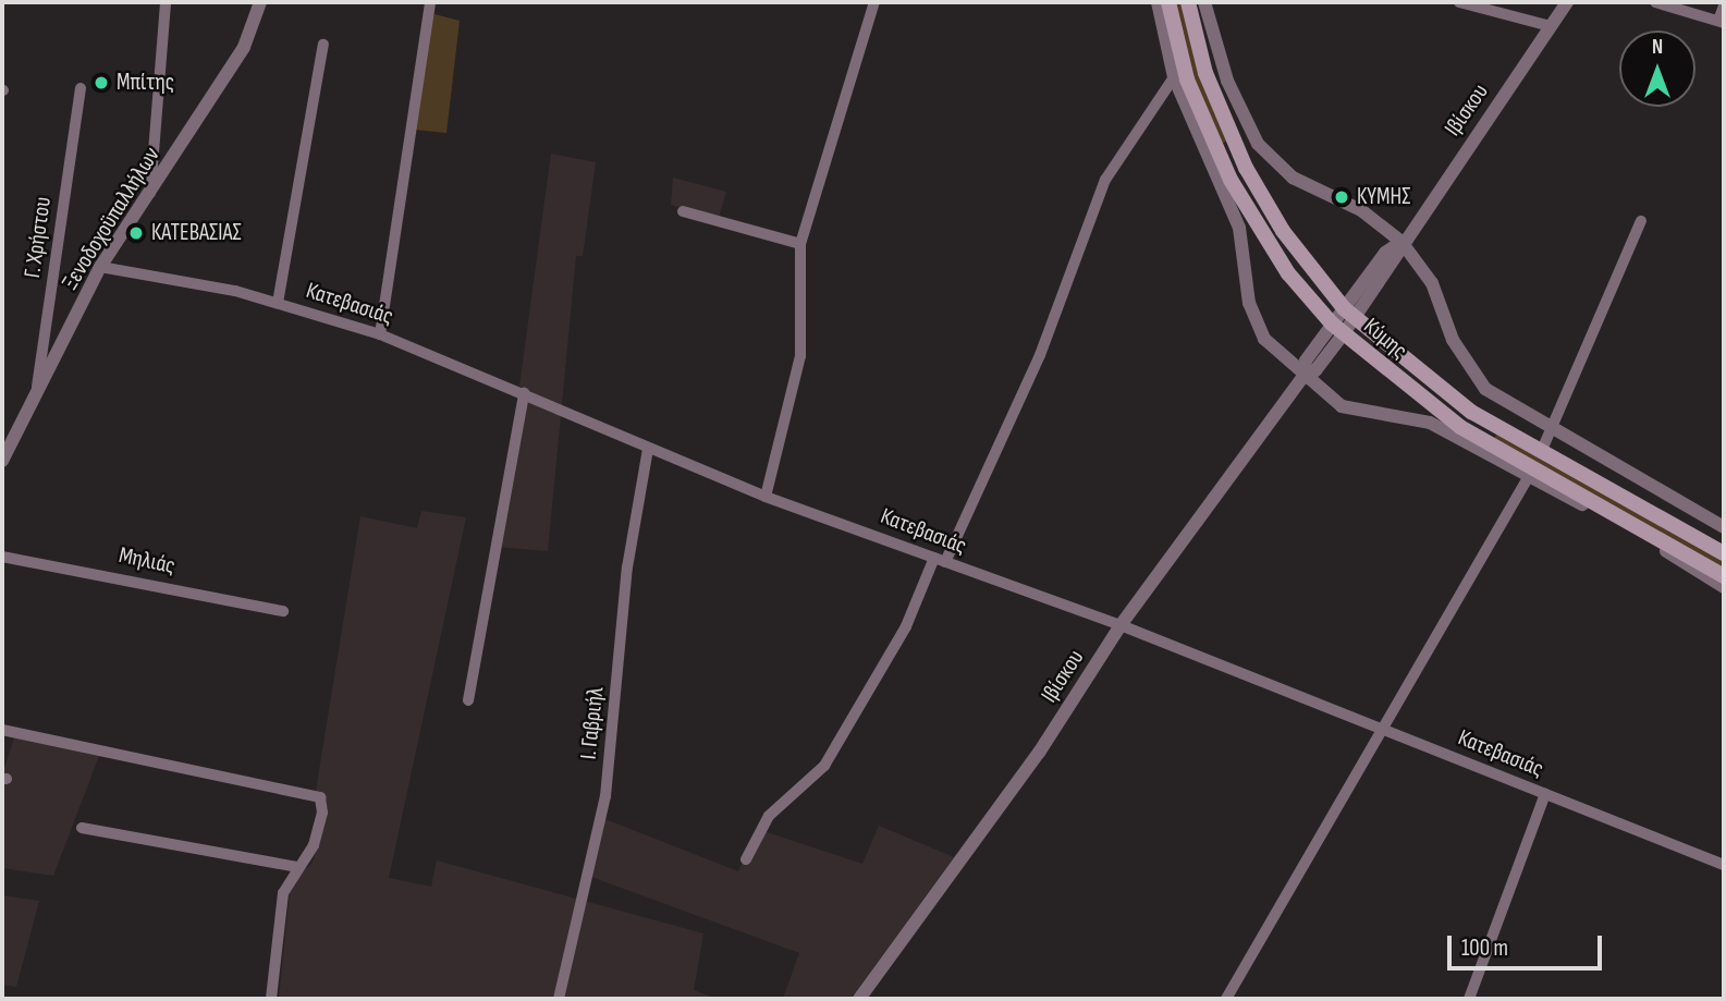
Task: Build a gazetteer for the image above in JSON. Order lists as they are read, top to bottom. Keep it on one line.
{"streets":{"main road":["Κύμης"],"street":["Ιβίσκου","Ξενοδοχοϋπαλλήλων","Γ. Χρήστου","Κατεβασιάς","Μηλιάς","Ι. Γαβριήλ"]},"crossings":[["Ιβίσκου","Κατεβασιάς"],["Ιβίσκου","Κύμης"],["Ξενοδοχοϋπαλλήλων","Γ. Χρήστου"],["Ξενοδοχοϋπαλλήλων","Κατεβασιάς"],["Κατεβασιάς","Ι. Γαβριήλ"]],"places":["Μπίτης","ΚΥΜΗΣ","ΚΑΤΕΒΑΣΙΑΣ"],"scale_bar":"100 m","north":"top"}
